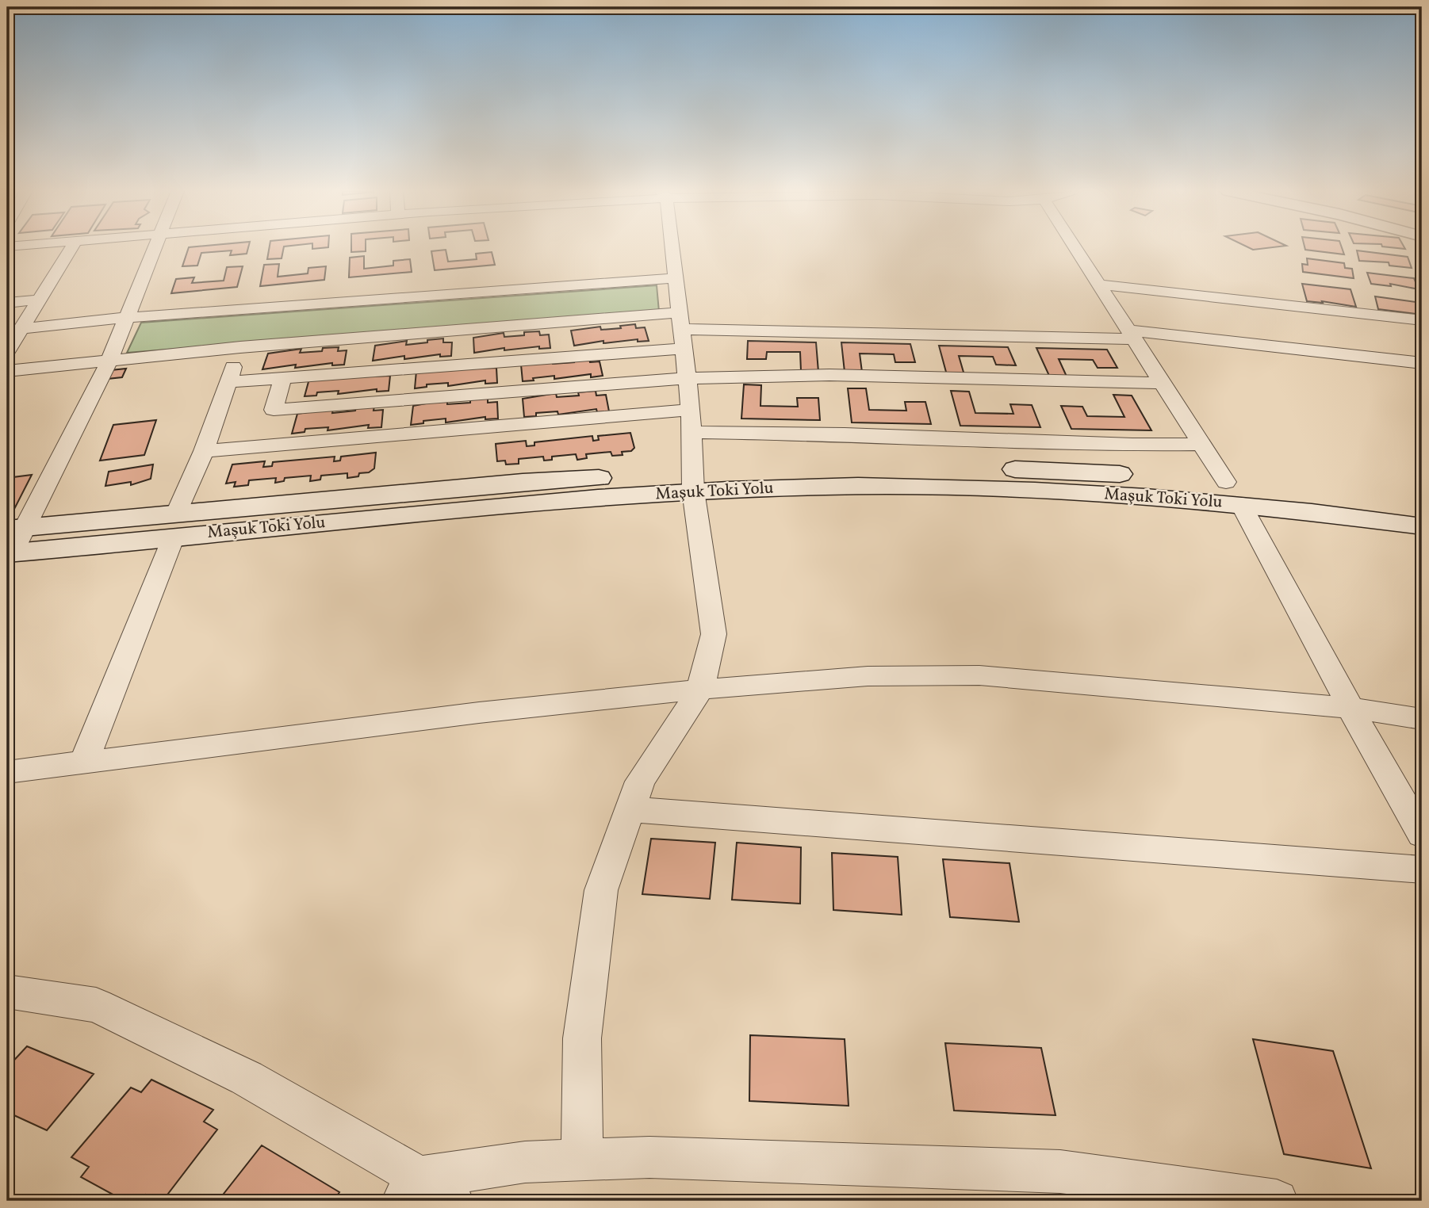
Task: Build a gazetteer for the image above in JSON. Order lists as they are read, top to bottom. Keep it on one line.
{"streets":{"main road":["Maşuk Toki Yolu"]}}
